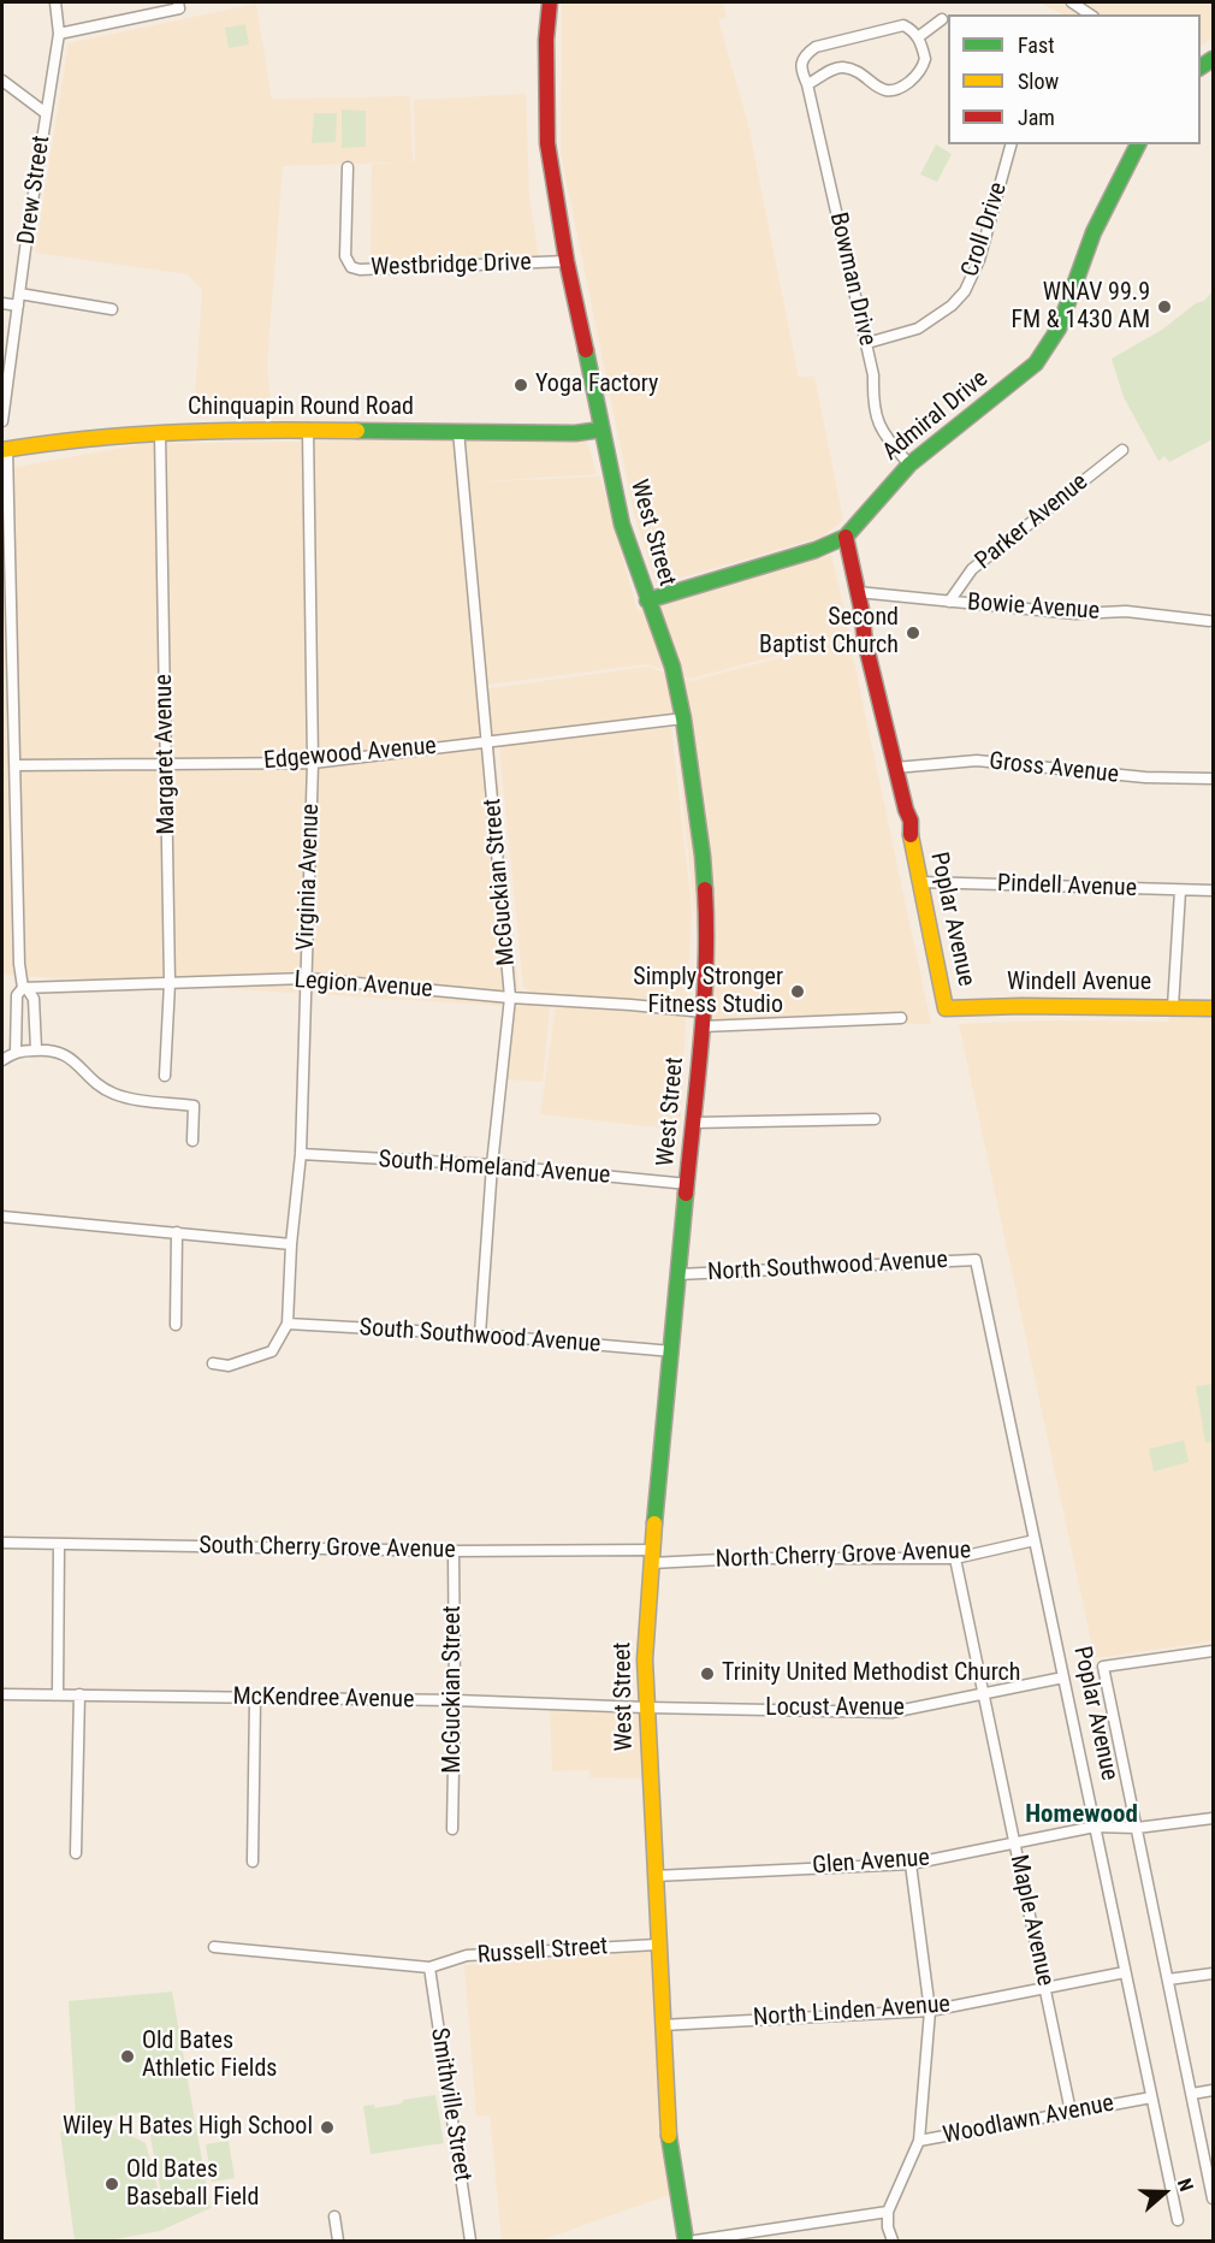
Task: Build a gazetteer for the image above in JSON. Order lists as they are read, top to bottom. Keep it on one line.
{"streets":{"main road":["Chinquapin Round Road","Admiral Drive","West Street","Poplar Avenue","Windell Avenue"],"street":["Drew Street","Croll Drive","Westbridge Drive","Bowman Drive","Parker Avenue","Bowie Avenue","Margaret Avenue","Edgewood Avenue","Gross Avenue","Virginia Avenue","McGuckian Street","Pindell Avenue","Legion Avenue","South Homeland Avenue","North Southwood Avenue","South Southwood Avenue","South Cherry Grove Avenue","North Cherry Grove Avenue","McKendree Avenue","Locust Avenue","Glen Avenue","Maple Avenue","Russell Street","North Linden Avenue","Smithville Street","Woodlawn Avenue"]},"crossings":[["Croll Drive","Bowman Drive"],["Westbridge Drive","West Street"],["Bowman Drive","Admiral Drive"],["Chinquapin Round Road","West Street"],["Chinquapin Round Road","Margaret Avenue"],["Chinquapin Round Road","Virginia Avenue"],["Chinquapin Round Road","McGuckian Street"],["Admiral Drive","West Street"],["Admiral Drive","Poplar Avenue"],["Parker Avenue","Bowie Avenue"],["West Street","Edgewood Avenue"],["West Street","Legion Avenue"],["West Street","South Homeland Avenue"],["West Street","North Southwood Avenue"],["West Street","South Southwood Avenue"],["West Street","South Cherry Grove Avenue"],["West Street","North Cherry Grove Avenue"],["West Street","McKendree Avenue"],["West Street","Locust Avenue"],["West Street","Glen Avenue"],["West Street","Russell Street"],["West Street","North Linden Avenue"],["Bowie Avenue","Poplar Avenue"],["Margaret Avenue","Edgewood Avenue"],["Margaret Avenue","Legion Avenue"],["Edgewood Avenue","Virginia Avenue"],["Edgewood Avenue","McGuckian Street"],["Gross Avenue","Poplar Avenue"],["Virginia Avenue","Legion Avenue"],["Virginia Avenue","South Homeland Avenue"],["Virginia Avenue","South Southwood Avenue"],["McGuckian Street","Legion Avenue"],["McGuckian Street","South Homeland Avenue"],["McGuckian Street","South Southwood Avenue"],["McGuckian Street","South Cherry Grove Avenue"],["McGuckian Street","McKendree Avenue"],["Pindell Avenue","Poplar Avenue"],["Poplar Avenue","Windell Avenue"],["Poplar Avenue","North Southwood Avenue"],["Poplar Avenue","North Cherry Grove Avenue"],["Poplar Avenue","Locust Avenue"],["Poplar Avenue","Glen Avenue"],["Poplar Avenue","North Linden Avenue"],["Poplar Avenue","Woodlawn Avenue"],["South Cherry Grove Avenue","North Cherry Grove Avenue"],["North Cherry Grove Avenue","Maple Avenue"],["McKendree Avenue","Locust Avenue"],["Locust Avenue","Maple Avenue"],["Glen Avenue","Maple Avenue"],["Maple Avenue","North Linden Avenue"],["Maple Avenue","Woodlawn Avenue"],["Russell Street","Smithville Street"]],"districts":["Homewood"],"places":["WNAV 99.9 FM & 1430 AM","Yoga Factory","Second Baptist Church","Simply Stronger Fitness Studio","Trinity United Methodist Church","Old Bates Athletic Fields","Wiley H Bates High School","Old Bates Baseball Field"],"legend":["Fast","Slow","Jam"],"north":"right"}
